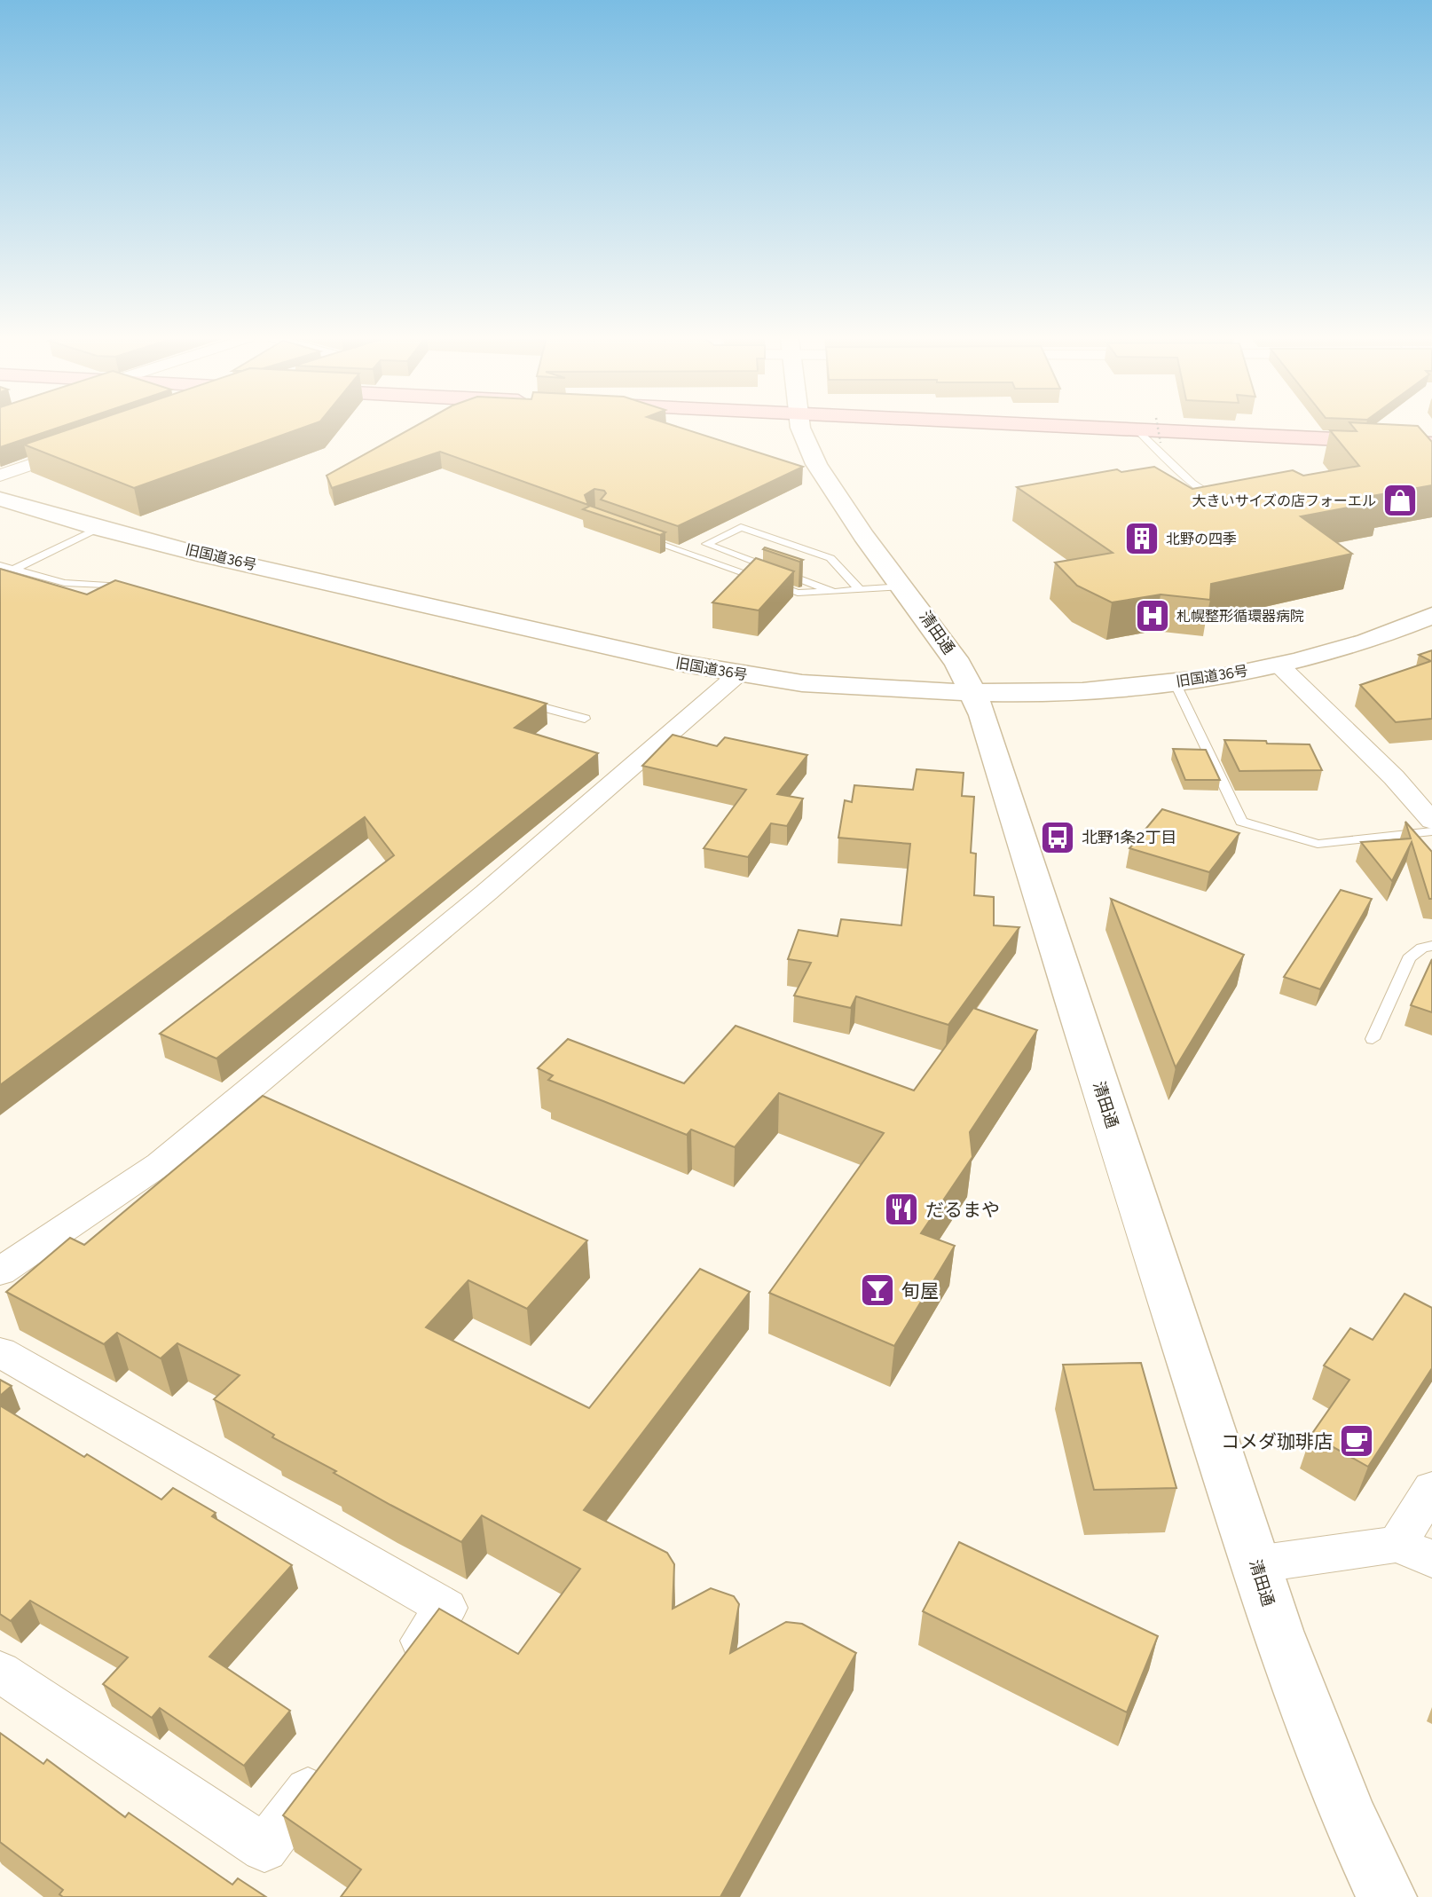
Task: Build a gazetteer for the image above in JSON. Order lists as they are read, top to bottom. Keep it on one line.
{"streets":{"street":["旧国道36号","清田通"]},"crossings":[["旧国道36号","清田通"]],"places":{"shop":["大きいサイズの店フォーエル"],"building":["北野の四季"],"hospital":["札幌整形循環器病院"],"bus stop":["北野1条2丁目"],"restaurant":["だるまや"],"bar":["旬屋"],"cafe":["コメダ珈琲店"]}}
